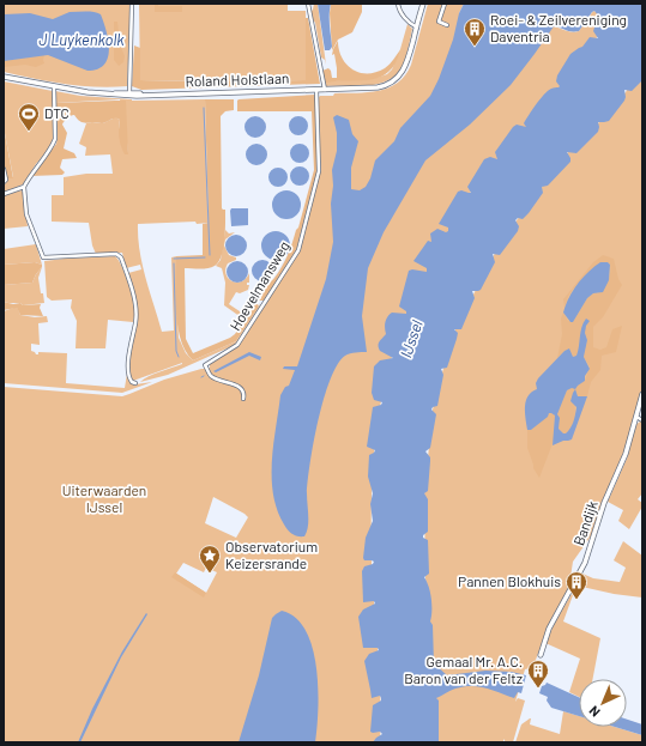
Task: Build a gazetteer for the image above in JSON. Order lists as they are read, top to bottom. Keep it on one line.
{"streets":{"street":["Roland Holstlaan","Hoevelmansweg","Bandijk"]},"crossings":[["Roland Holstlaan","Hoevelmansweg"]],"water":["J Luykenkolk","IJssel"],"parks":["Uiterwaarden IJssel"],"places":{"building":["Roei- & Zeilvereniging Daventria","Pannen Blokhuis","Gemaal Mr. A.C. Baron van der Feltz"],"sports":["DTC"],"place":["Observatorium Keizersrande"]},"north":"bottom left"}
